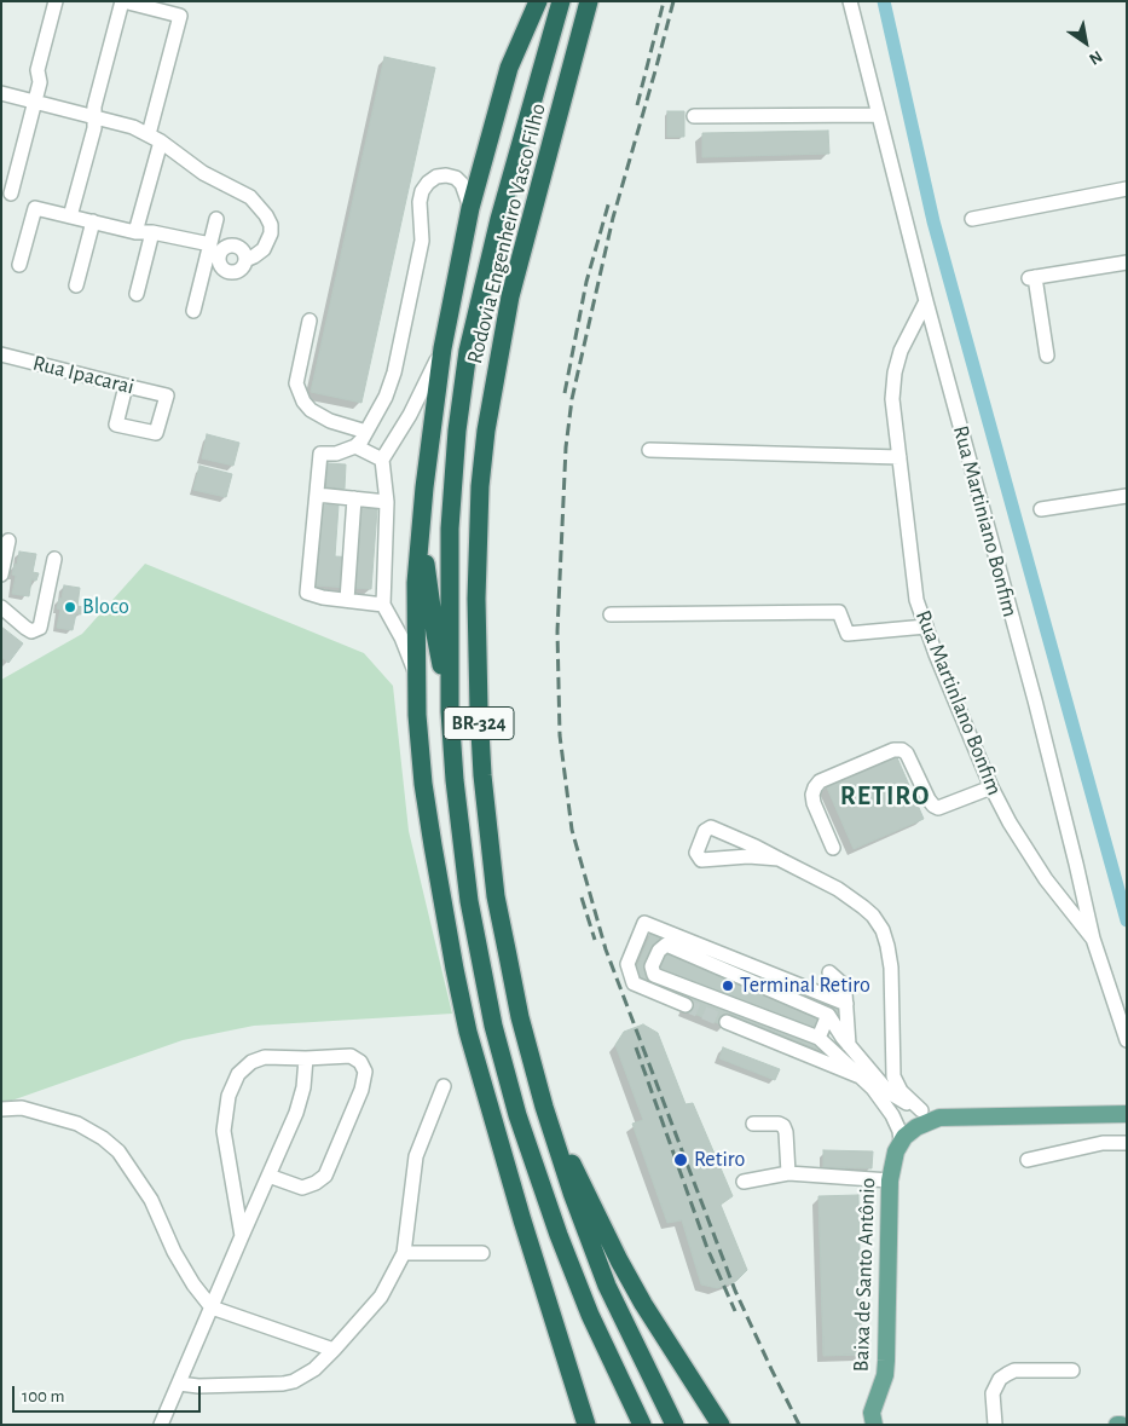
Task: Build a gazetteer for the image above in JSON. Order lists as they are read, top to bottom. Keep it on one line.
{"streets":{"highway":["Rodovia Engenheiro Vasco Filho","BR-324"],"main road":["Baixa de Santo Antônio"],"street":["Rua Ipacarai","Rua Martiniano Bonfim","Rua Martinlano Bonfim"]},"crossings":[["Rua Martiniano Bonfim","Rua Martinlano Bonfim"]],"districts":["RETIRO"],"places":["Bloco","Terminal Retiro","Retiro"],"scale_bar":"100 m","north":"bottom right"}
